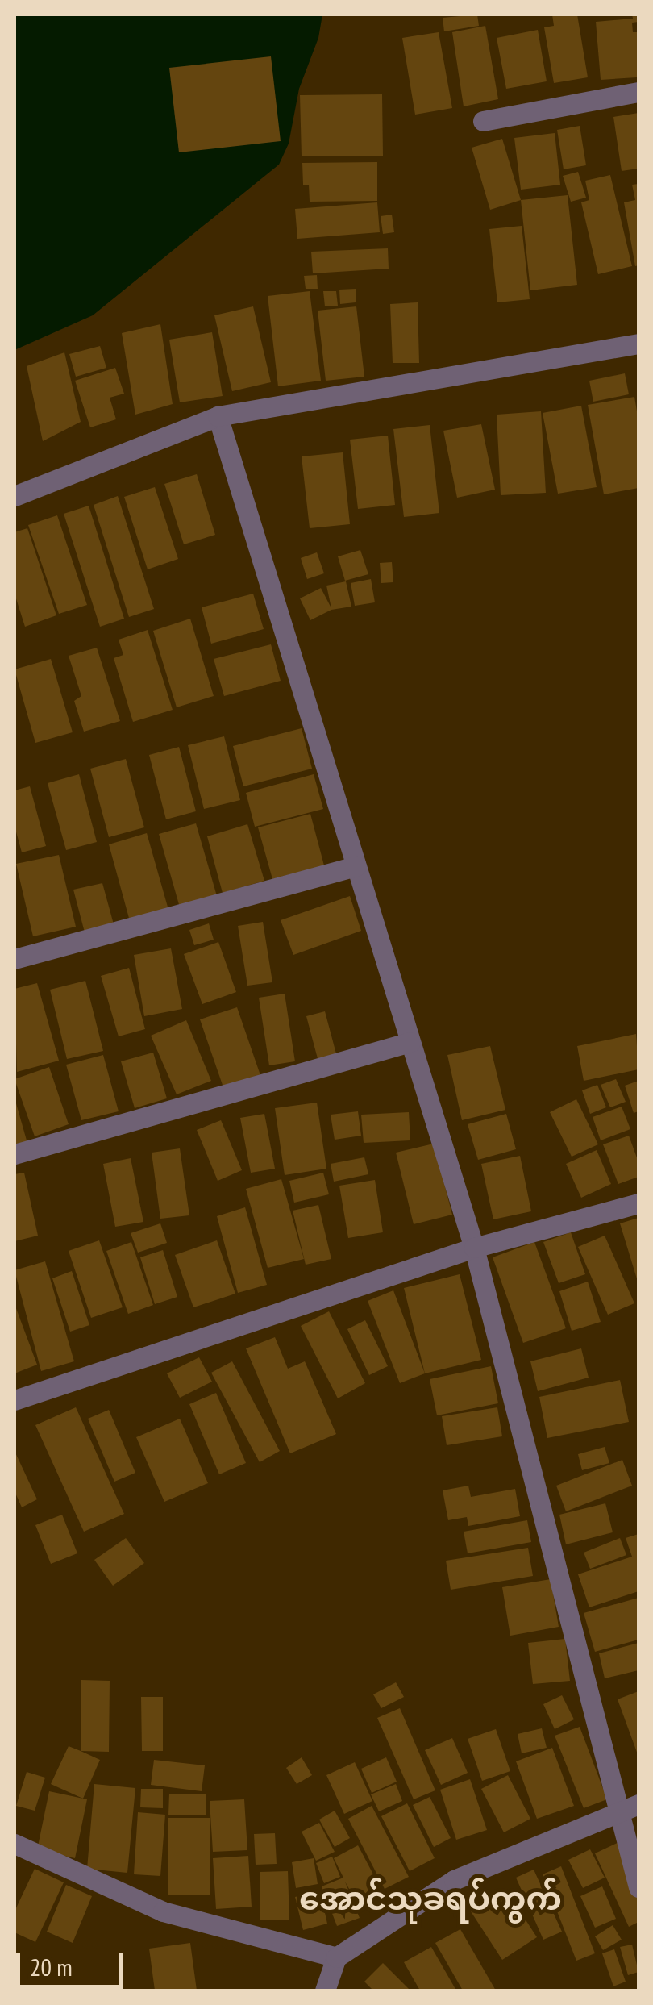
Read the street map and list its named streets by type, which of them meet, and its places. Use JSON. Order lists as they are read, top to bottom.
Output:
{
  "districts": ["အောင်သုခရပ်ကွက်"],
  "scale_bar": "20 m"
}
